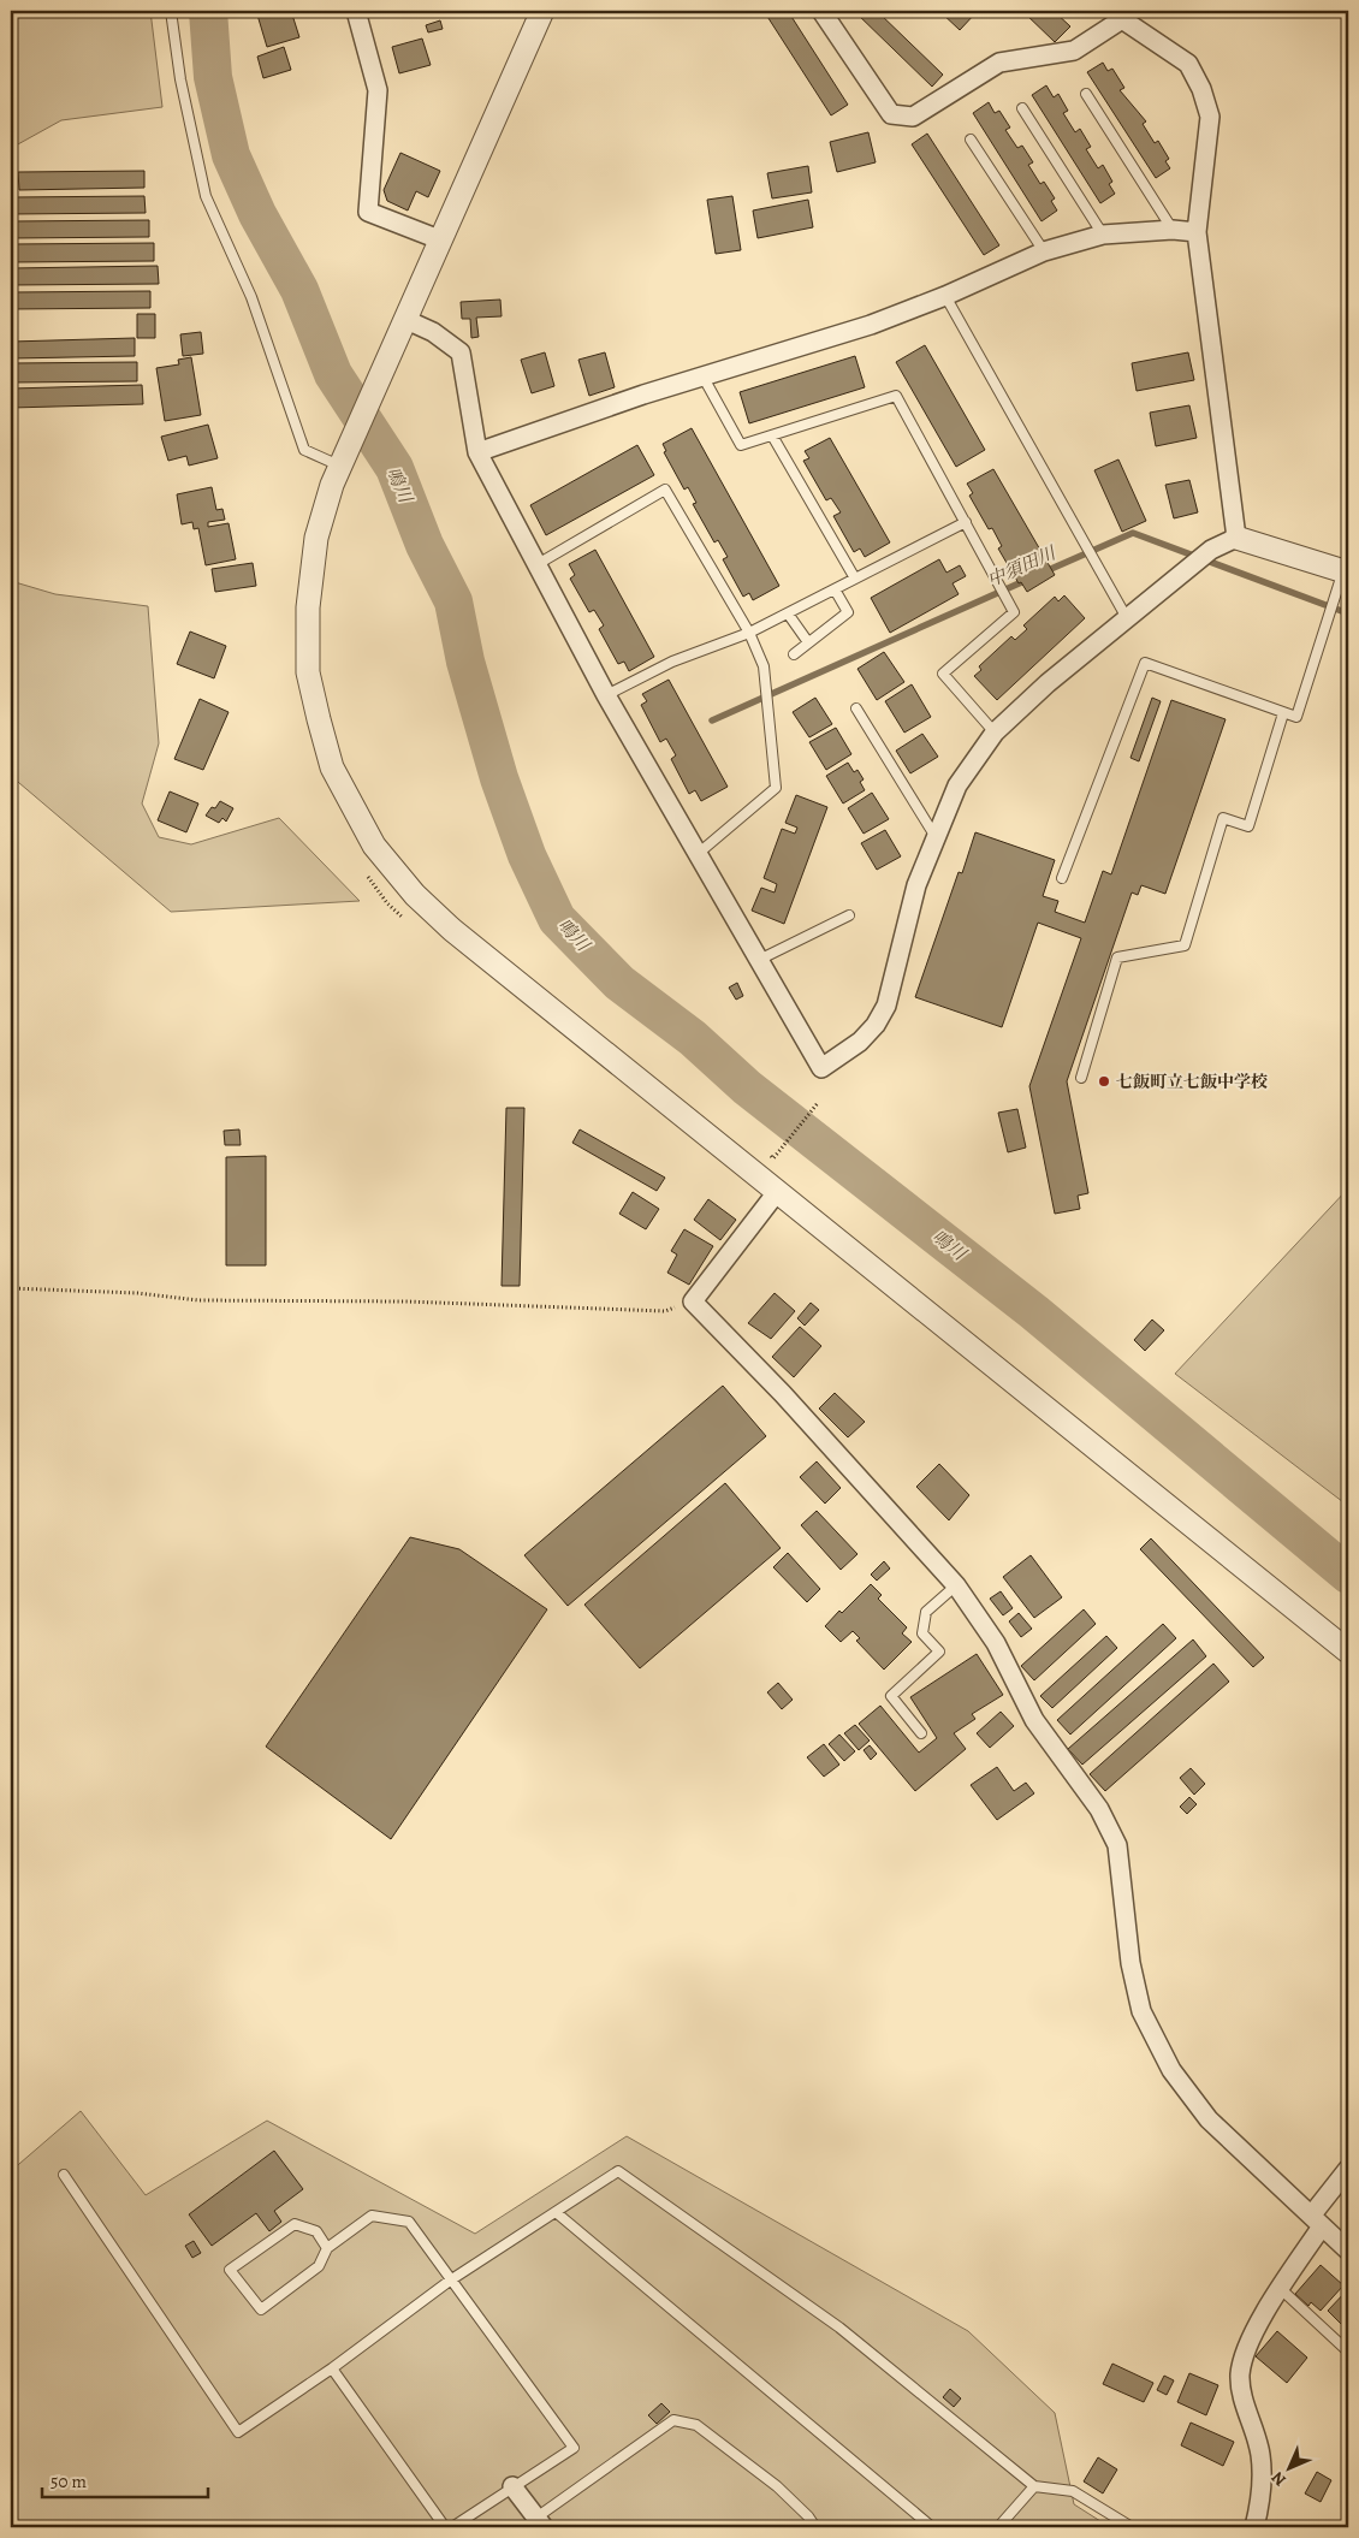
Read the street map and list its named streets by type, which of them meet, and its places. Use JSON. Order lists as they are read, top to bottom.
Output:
{
  "water": ["鳴川", "中須田川"],
  "places": ["七飯町立七飯中学校"],
  "scale_bar": "50 m",
  "north": "bottom left"
}
